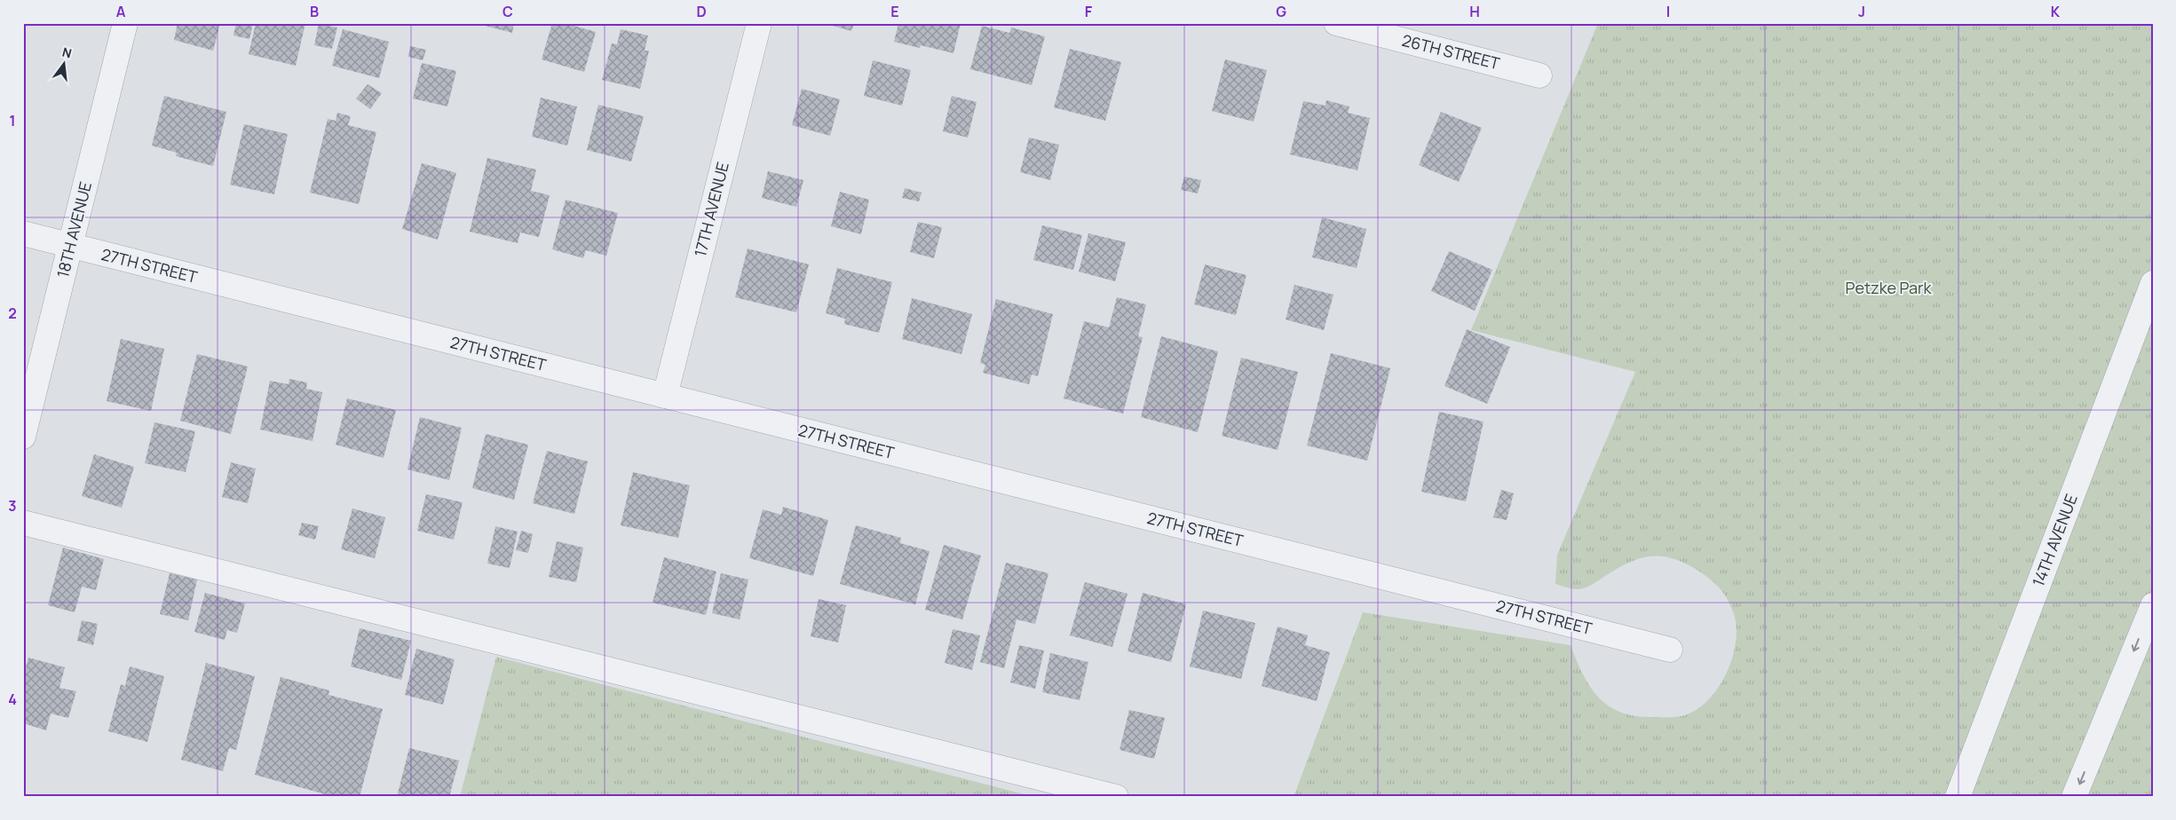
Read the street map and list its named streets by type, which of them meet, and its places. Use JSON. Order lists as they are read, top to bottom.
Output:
{
  "streets": {
    "street": [
      "26TH STREET",
      "17TH AVENUE",
      "18TH AVENUE",
      "27TH STREET",
      "14TH AVENUE"
    ]
  },
  "crossings": [
    ["17TH AVENUE", "27TH STREET"],
    ["18TH AVENUE", "27TH STREET"]
  ],
  "parks": ["Petzke Park"],
  "north": "top",
  "grid": {
    "columns": [
      "A",
      "B",
      "C",
      "D",
      "E",
      "F",
      "G",
      "H",
      "I",
      "J",
      "K"
    ],
    "rows": [
      "1",
      "2",
      "3",
      "4"
    ]
  }
}
